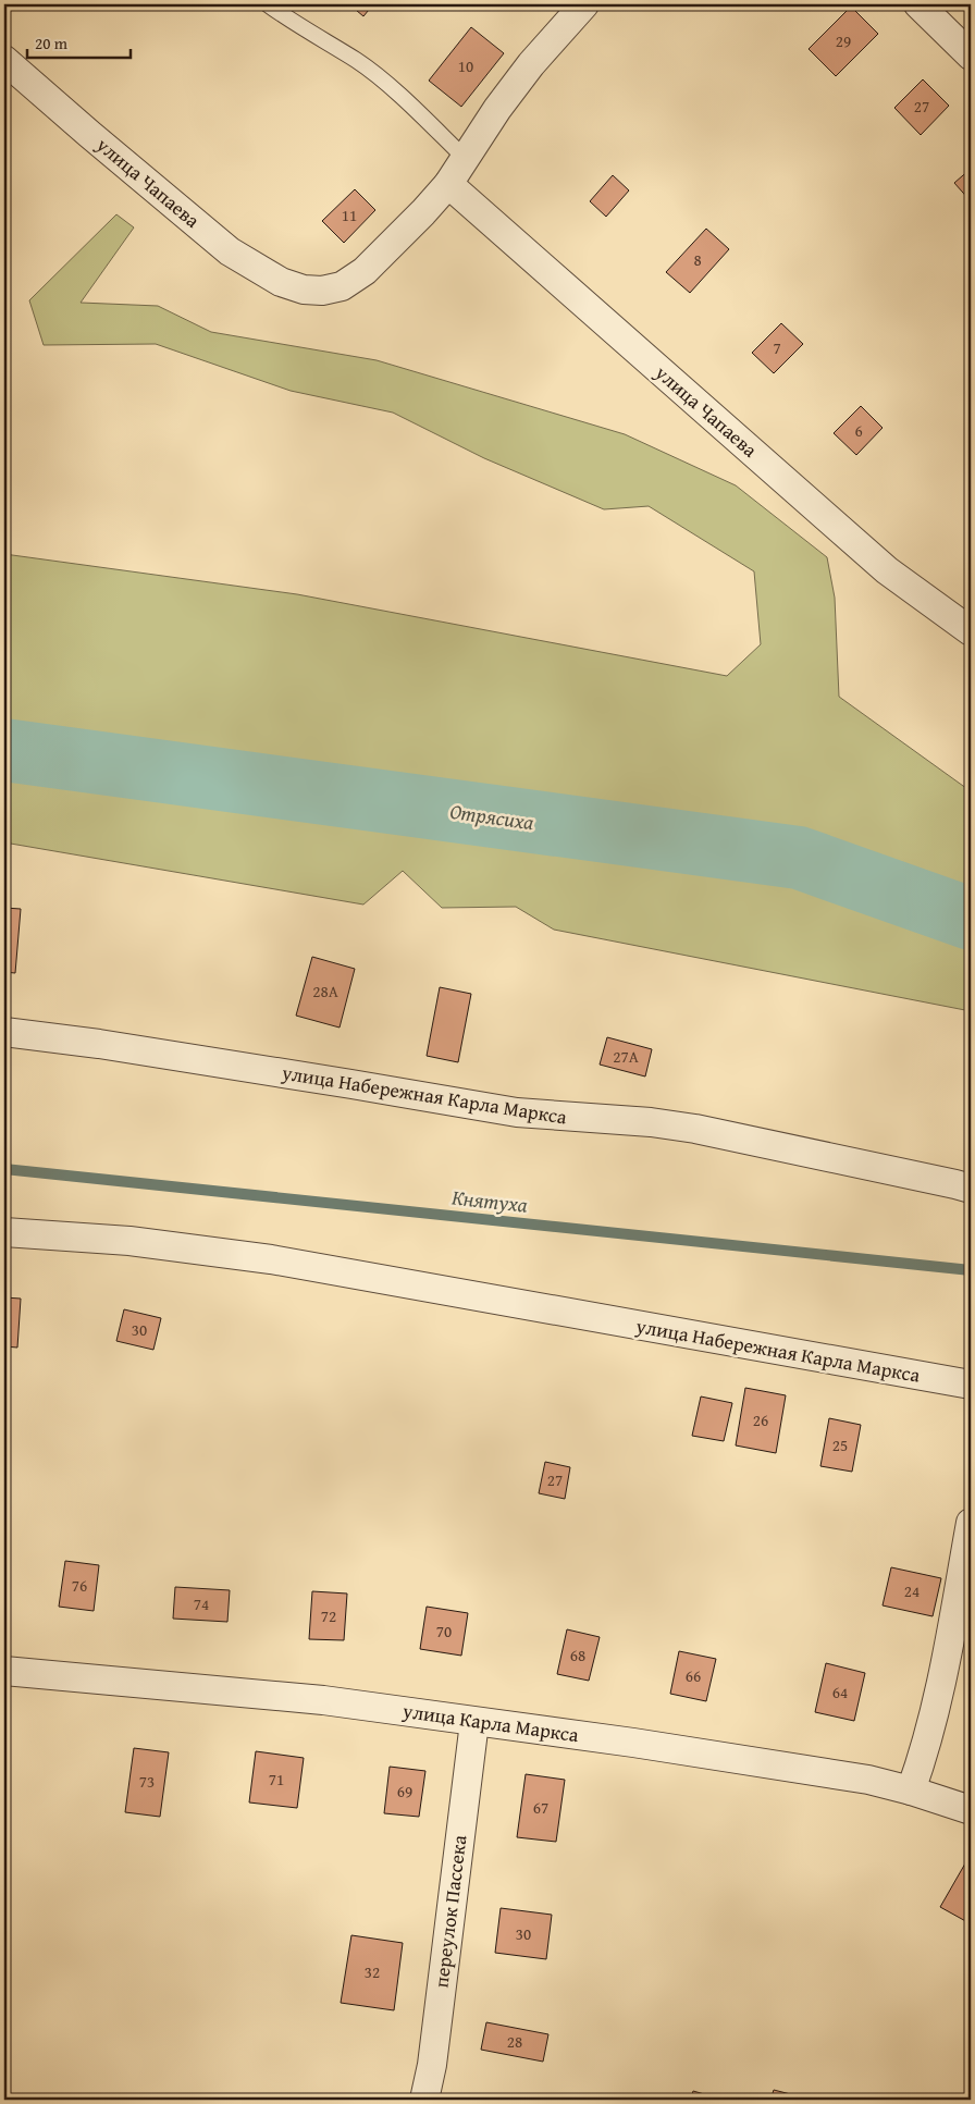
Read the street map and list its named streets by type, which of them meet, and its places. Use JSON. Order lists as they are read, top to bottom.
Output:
{
  "streets": {
    "street": [
      "улица Чапаева",
      "улица Набережная Карла Маркса",
      "улица Карла Маркса",
      "переулок Пассека"
    ]
  },
  "crossings": [
    ["улица Карла Маркса", "переулок Пассека"]
  ],
  "water": ["Отрясиха", "Княтуха"],
  "house_numbers": [
    "29",
    "10",
    "27",
    "11",
    "8",
    "7",
    "6",
    "28А",
    "27А",
    "30",
    "26",
    "25",
    "27",
    "76",
    "24",
    "74",
    "72",
    "70",
    "68",
    "66",
    "64",
    "71",
    "73",
    "69",
    "67",
    "30",
    "32",
    "28"
  ],
  "scale_bar": "20 m"
}
